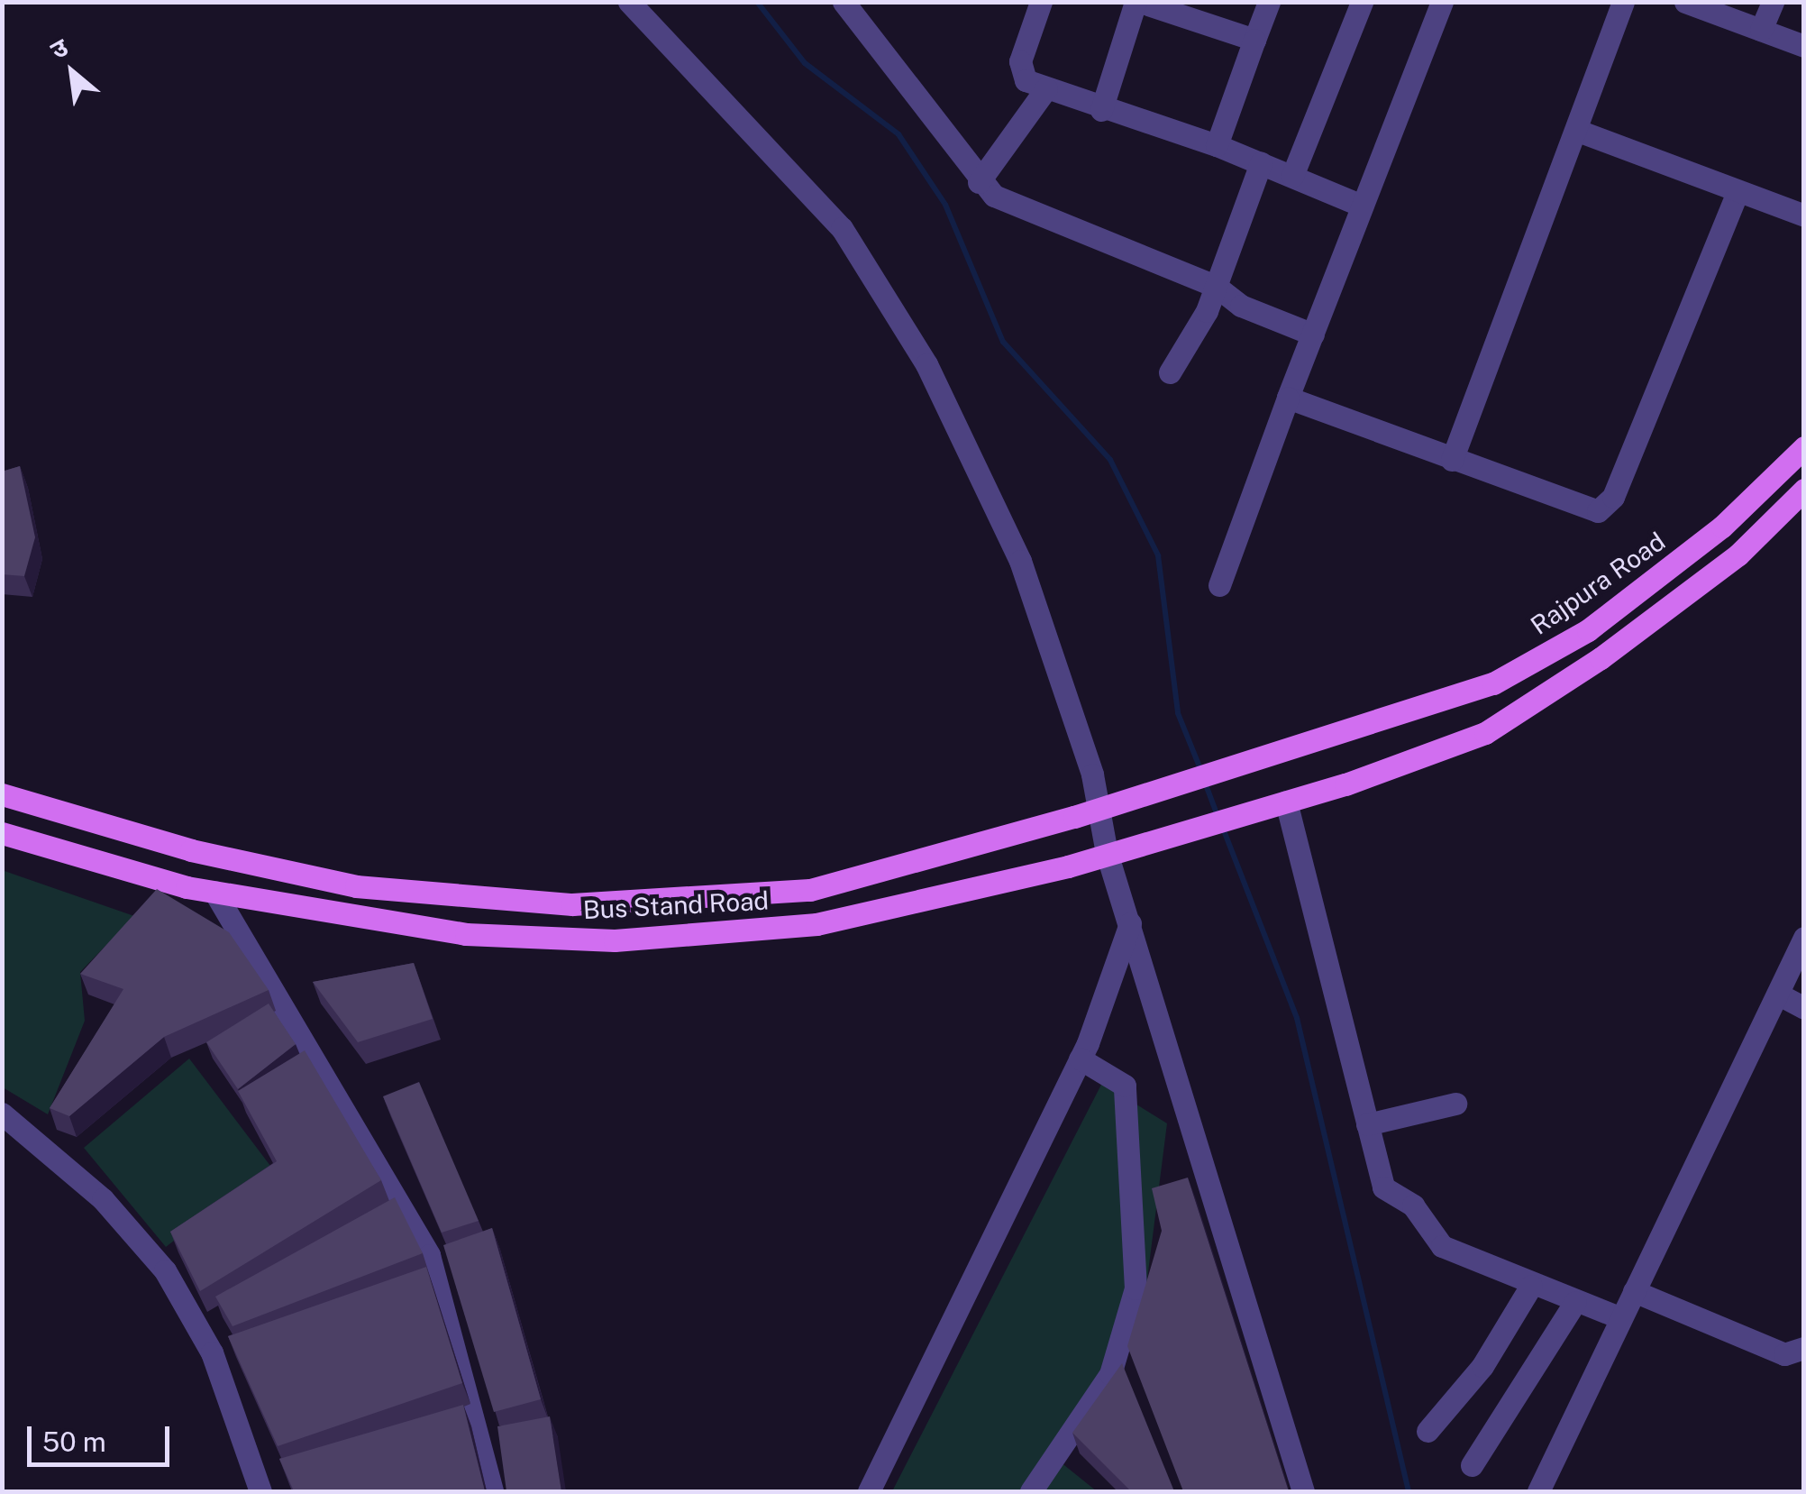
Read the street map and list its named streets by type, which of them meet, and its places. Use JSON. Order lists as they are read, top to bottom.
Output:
{
  "streets": {
    "main road": ["Rajpura Road", "Bus Stand Road"]
  },
  "crossings": [
    ["Rajpura Road", "Bus Stand Road"]
  ],
  "scale_bar": "50 m",
  "north": "top left"
}
